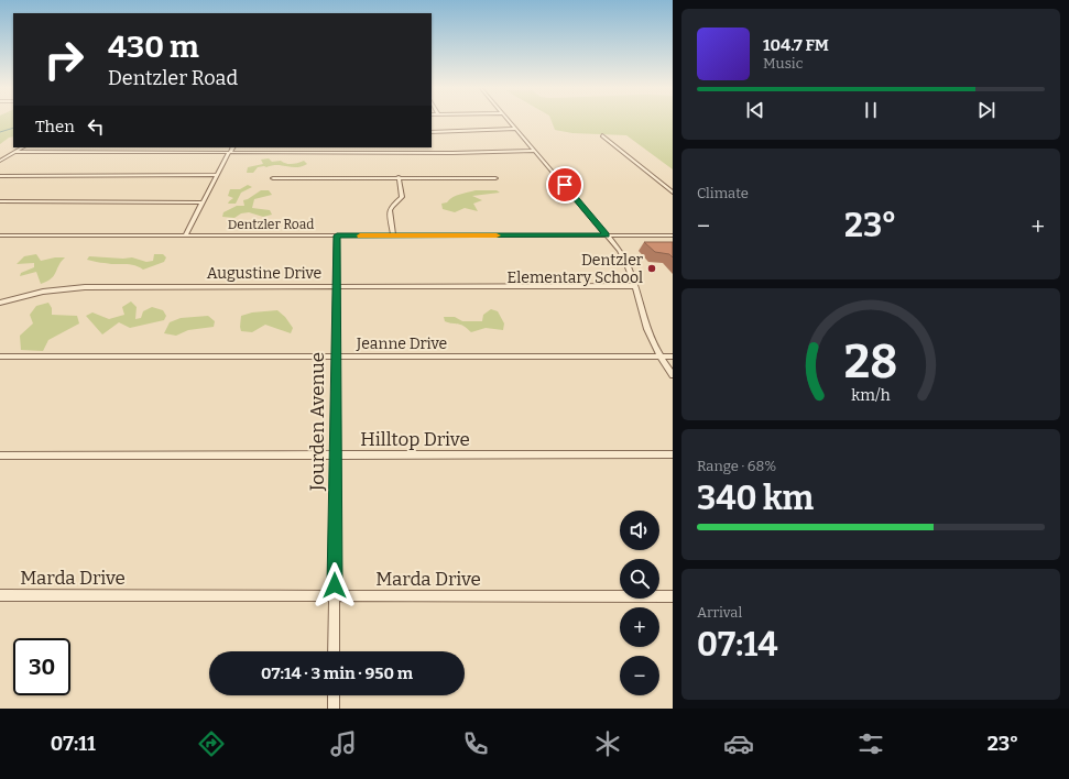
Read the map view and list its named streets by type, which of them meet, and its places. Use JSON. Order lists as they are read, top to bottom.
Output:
{
  "streets": {
    "street": [
      "Dentzler Road",
      "Augustine Drive",
      "Jeanne Drive",
      "Jourden Avenue",
      "Hilltop Drive",
      "Marda Drive"
    ]
  },
  "crossings": [
    ["Dentzler Road", "Jourden Avenue"],
    ["Augustine Drive", "Jourden Avenue"],
    ["Jeanne Drive", "Jourden Avenue"],
    ["Jourden Avenue", "Hilltop Drive"],
    ["Jourden Avenue", "Marda Drive"]
  ],
  "places": ["Dentzler Elementary School"],
  "page": {
    "turn": ["430 m", "Dentzler Road"],
    "song": ["104.7 FM", "Music"],
    "then": "Then",
    "tile": [
      "Climate",
      ["Range · 68%", "340 km"],
      ["Arrival", "07:14"]
    ],
    "heat": ["−", "23°", "+"],
    "map_buttons": ["+", "−"],
    "limit": "30",
    "trip": "07:14 · 3 min · 950 m",
    "tabs": ["07:11", "23°"],
    "gauge": ["28", "km/h"]
  }
}
